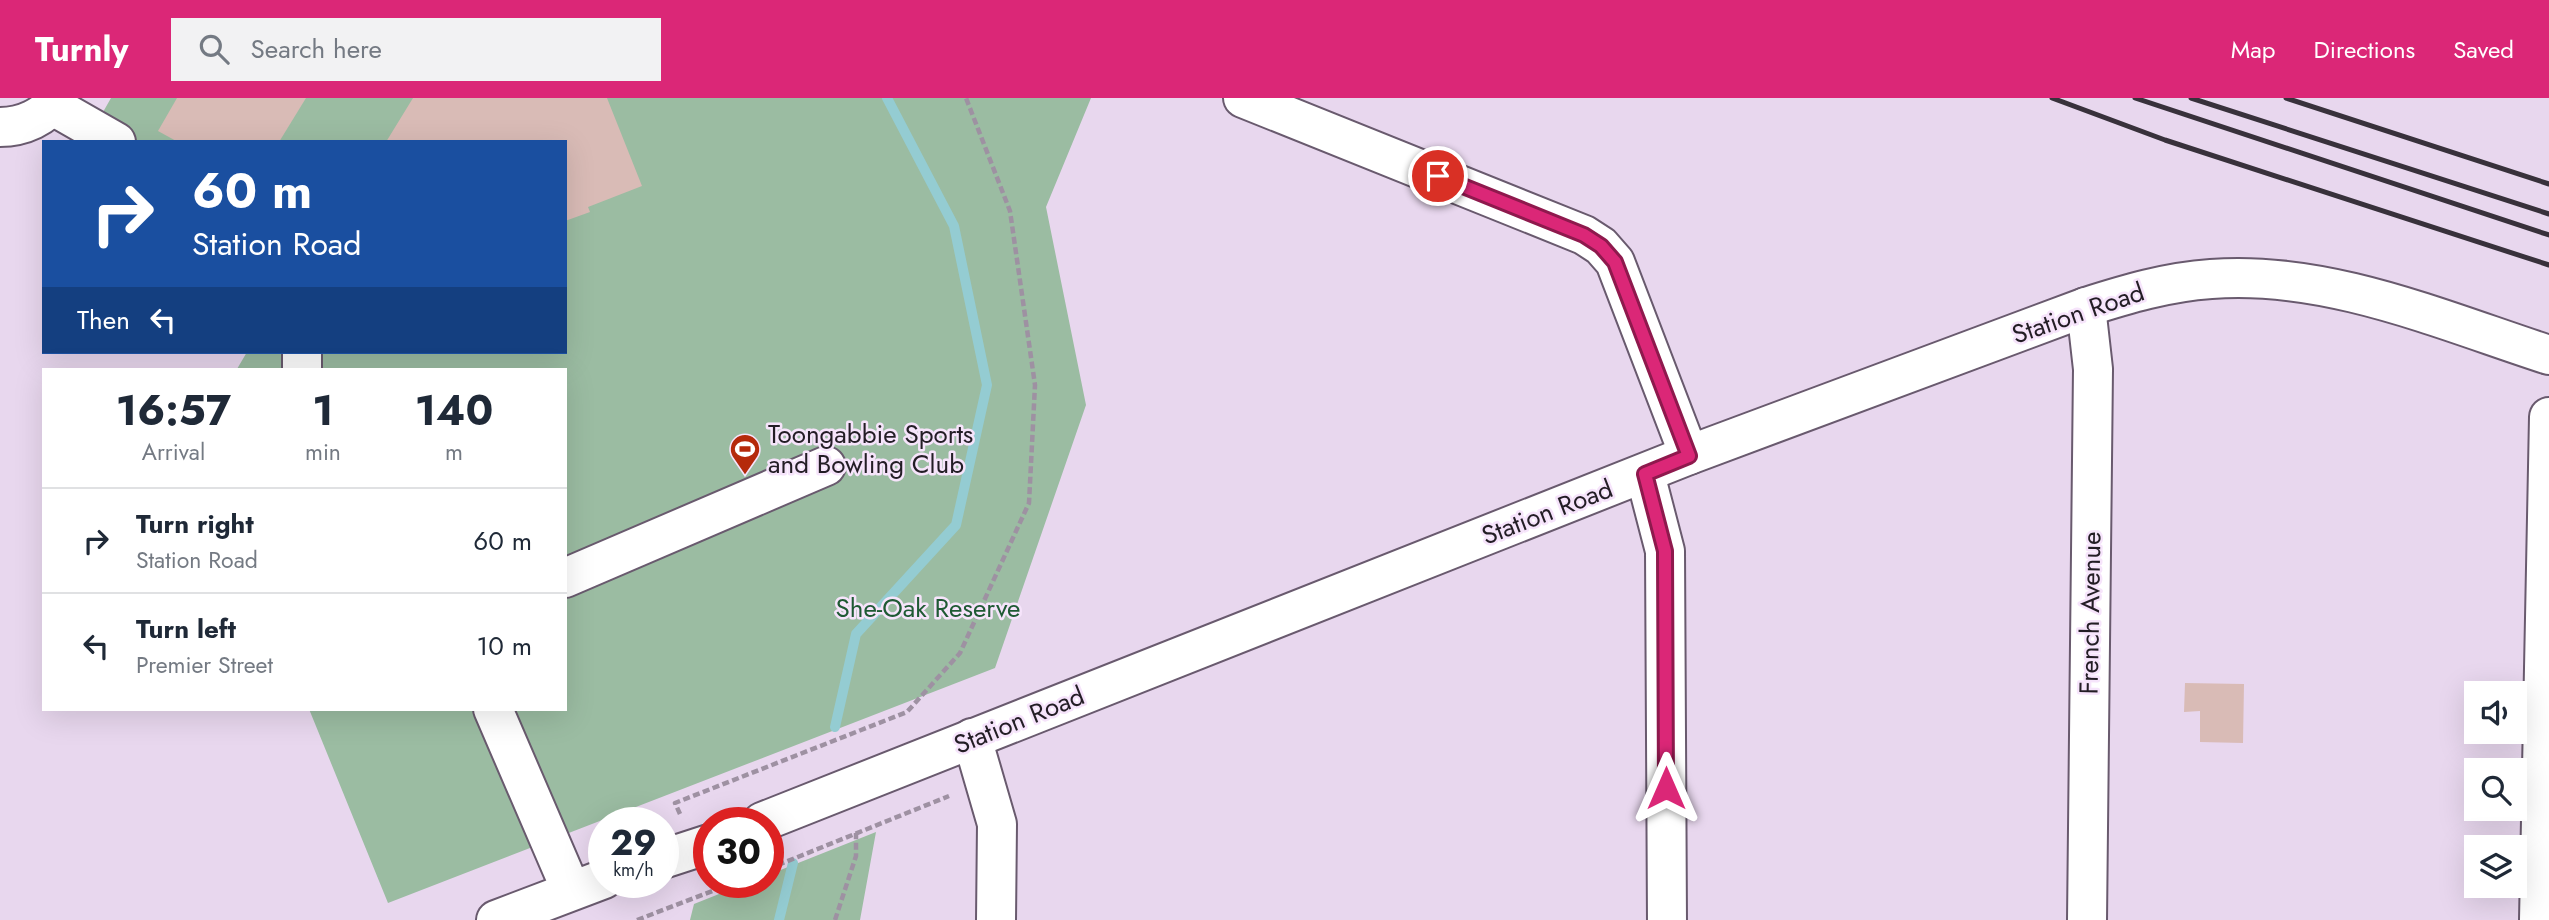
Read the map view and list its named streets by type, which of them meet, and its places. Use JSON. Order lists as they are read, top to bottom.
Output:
{
  "streets": {
    "street": ["Station Road", "French Avenue"]
  },
  "crossings": [
    ["Station Road", "French Avenue"]
  ],
  "parks": ["She-Oak Reserve"],
  "places": {
    "sports": ["Toongabbie Sports and Bowling Club"]
  },
  "page": {
    "header": "Turnly",
    "search": "Search here",
    "nav": ["Map", "Directions", "Saved"],
    "turn": ["60 m", "Station Road"],
    "then": "Then",
    "eta": [
      "16:57",
      "Arrival",
      "1",
      "min",
      "140",
      "m"
    ],
    "list": [
      {
        "name": "Turn right",
        "note": "Station Road",
        "value": "60 m"
      },
      {
        "name": "Turn left",
        "note": "Premier Street",
        "value": "10 m"
      }
    ],
    "speed": "29 km/h",
    "limit": "30"
  }
}
